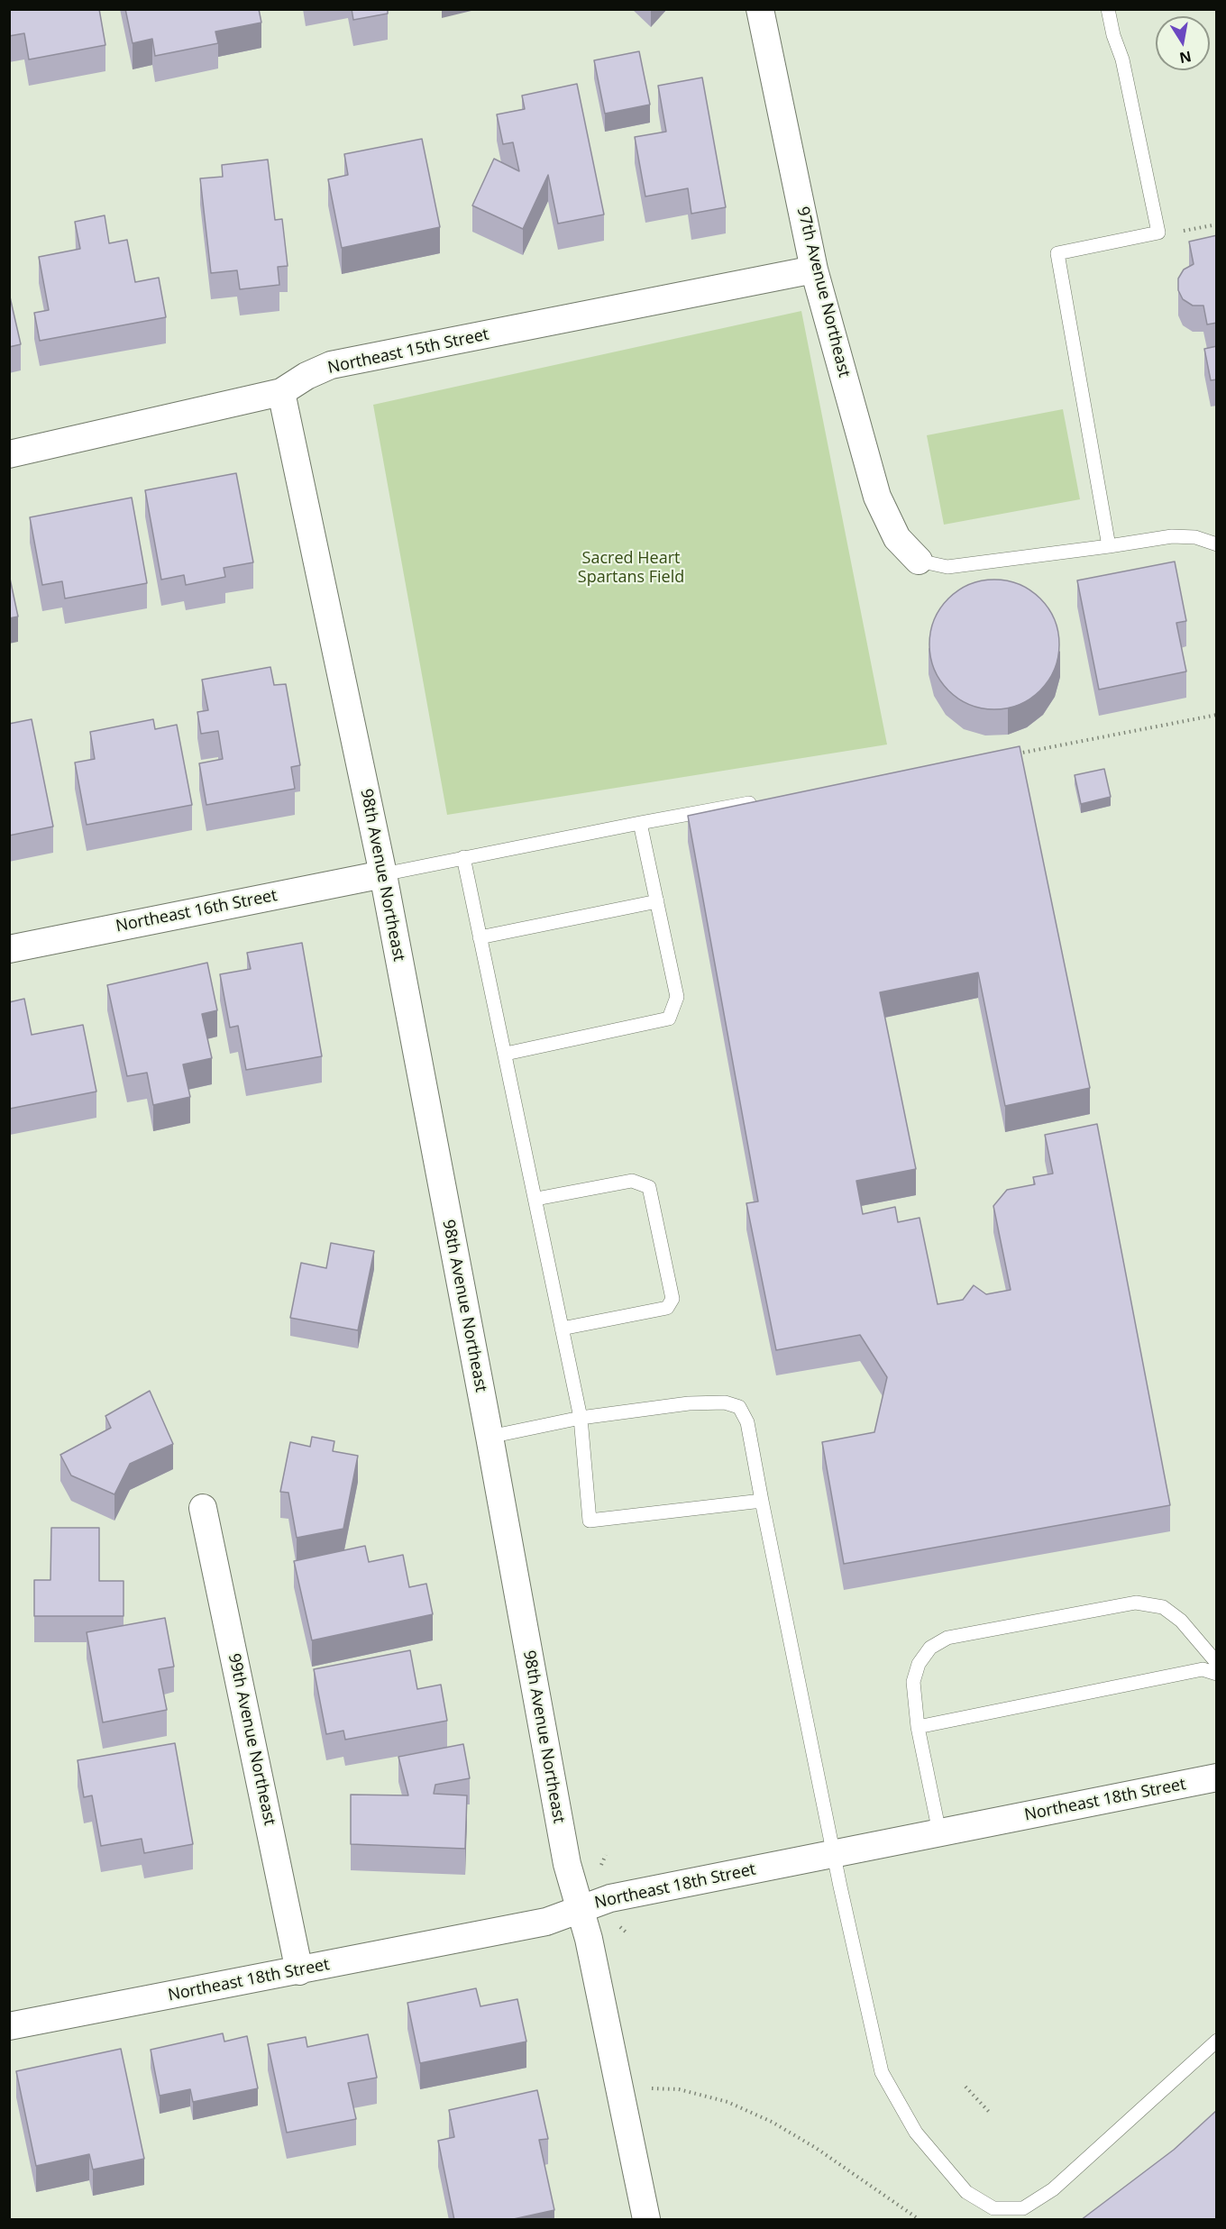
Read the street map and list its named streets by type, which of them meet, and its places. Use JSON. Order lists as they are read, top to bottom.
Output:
{
  "streets": {
    "street": [
      "97th Avenue Northeast",
      "Northeast 15th Street",
      "98th Avenue Northeast",
      "Northeast 16th Street",
      "99th Avenue Northeast",
      "Northeast 18th Street"
    ]
  },
  "crossings": [
    ["97th Avenue Northeast", "Northeast 15th Street"],
    ["Northeast 15th Street", "98th Avenue Northeast"],
    ["98th Avenue Northeast", "Northeast 16th Street"],
    ["98th Avenue Northeast", "Northeast 18th Street"],
    ["99th Avenue Northeast", "Northeast 18th Street"]
  ],
  "parks": ["Sacred Heart Spartans Field"],
  "north": "bottom"
}
